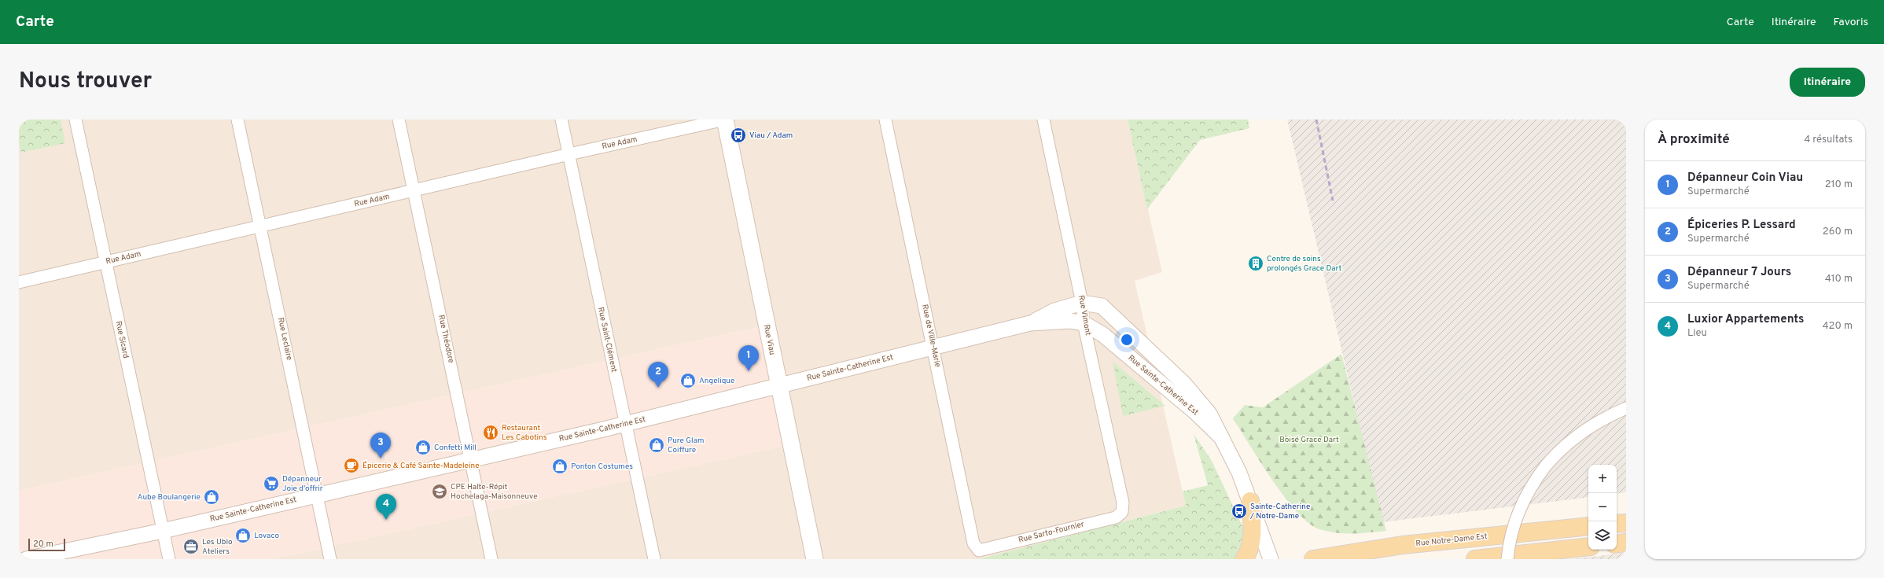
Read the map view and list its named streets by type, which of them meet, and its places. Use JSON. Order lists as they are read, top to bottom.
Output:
{
  "streets": {
    "main road": ["Rue Viau", "Rue Notre-Dame Est"],
    "street": [
      "Rue Adam",
      "Rue Vimont",
      "Rue de Ville-Marie",
      "Rue Leclaire",
      "Rue Théodore",
      "Rue Sicard",
      "Rue Saint-Clément",
      "Rue Sainte-Catherine Est",
      "Rue Sarto-Fournier"
    ]
  },
  "crossings": [
    ["Rue Adam", "Rue Leclaire"],
    ["Rue Adam", "Rue Théodore"],
    ["Rue Adam", "Rue Sicard"],
    ["Rue Adam", "Rue Saint-Clément"],
    ["Rue Adam", "Rue Viau"],
    ["Rue Vimont", "Rue Sainte-Catherine Est"],
    ["Rue Vimont", "Rue Sarto-Fournier"],
    ["Rue de Ville-Marie", "Rue Sainte-Catherine Est"],
    ["Rue de Ville-Marie", "Rue Sarto-Fournier"],
    ["Rue Leclaire", "Rue Sainte-Catherine Est"],
    ["Rue Théodore", "Rue Sainte-Catherine Est"],
    ["Rue Sicard", "Rue Sainte-Catherine Est"],
    ["Rue Saint-Clément", "Rue Sainte-Catherine Est"],
    ["Rue Viau", "Rue Sainte-Catherine Est"]
  ],
  "parks": ["Boisé Grace Dart"],
  "places": {
    "bus stop": ["Viau / Adam", "Sainte-Catherine / Notre-Dame"],
    "building": ["Centre de soins prolongés Grace Dart"],
    "shop": [
      "Angelique",
      "Pure Glam Coiffure",
      "Confetti Mill",
      "Ponton Costumes",
      "Aube Boulangerie",
      "Lovaco"
    ],
    "restaurant": ["Restaurant Les Cabotins"],
    "cafe": ["Épicerie & Café Sainte-Madeleine"],
    "supermarket": ["Dépanneur Joie d'offrir"],
    "school or university": ["CPE Halte-Répit Hochelaga-Maisonneuve"],
    "office": ["Les Ublo Ateliers"]
  },
  "scale_bar": "20 m",
  "page": {
    "header": "Carte",
    "nav": ["Carte", "Itinéraire", "Favoris"],
    "title": "Nous trouver",
    "buttons": "Itinéraire",
    "heading": ["À proximité", "4 résultats"],
    "list": [
      {
        "mark": "1",
        "name": "Dépanneur Coin Viau",
        "note": "Supermarché",
        "value": "210 m"
      },
      {
        "mark": "2",
        "name": "Épiceries P. Lessard",
        "note": "Supermarché",
        "value": "260 m"
      },
      {
        "mark": "3",
        "name": "Dépanneur 7 Jours",
        "note": "Supermarché",
        "value": "410 m"
      },
      {
        "mark": "4",
        "name": "Luxior Appartements",
        "note": "Lieu",
        "value": "420 m"
      }
    ],
    "pins": [
      "1",
      "2",
      "3",
      "4"
    ],
    "map_buttons": ["+", "−"],
    "scale": "20 m"
  }
}
